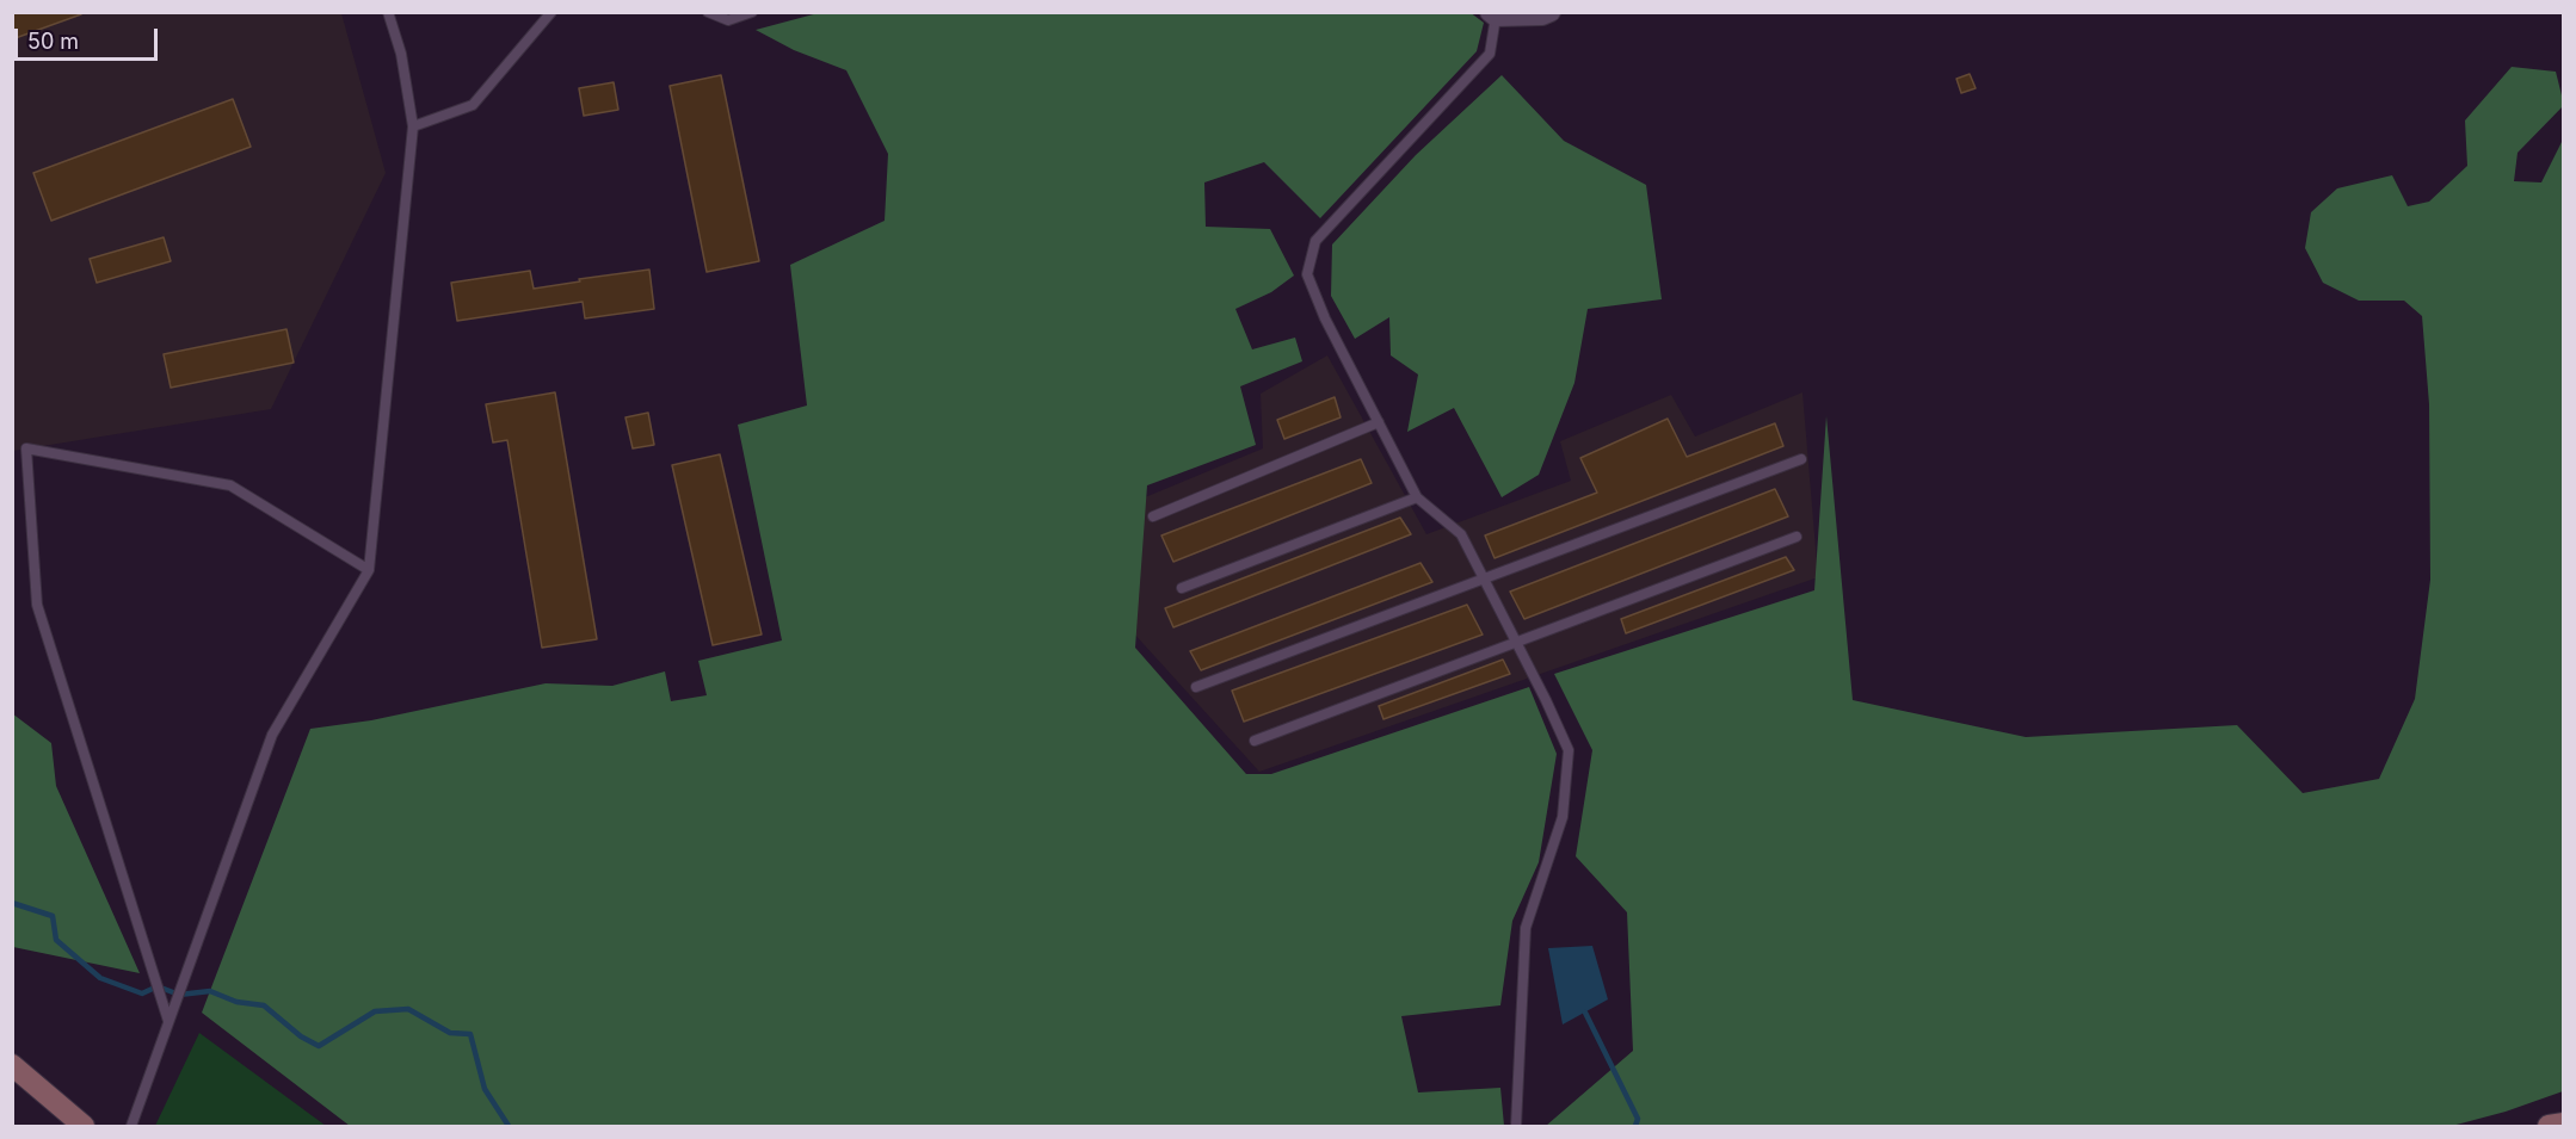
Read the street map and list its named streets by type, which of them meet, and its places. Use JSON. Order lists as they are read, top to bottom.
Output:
{
  "scale_bar": "50 m"
}
